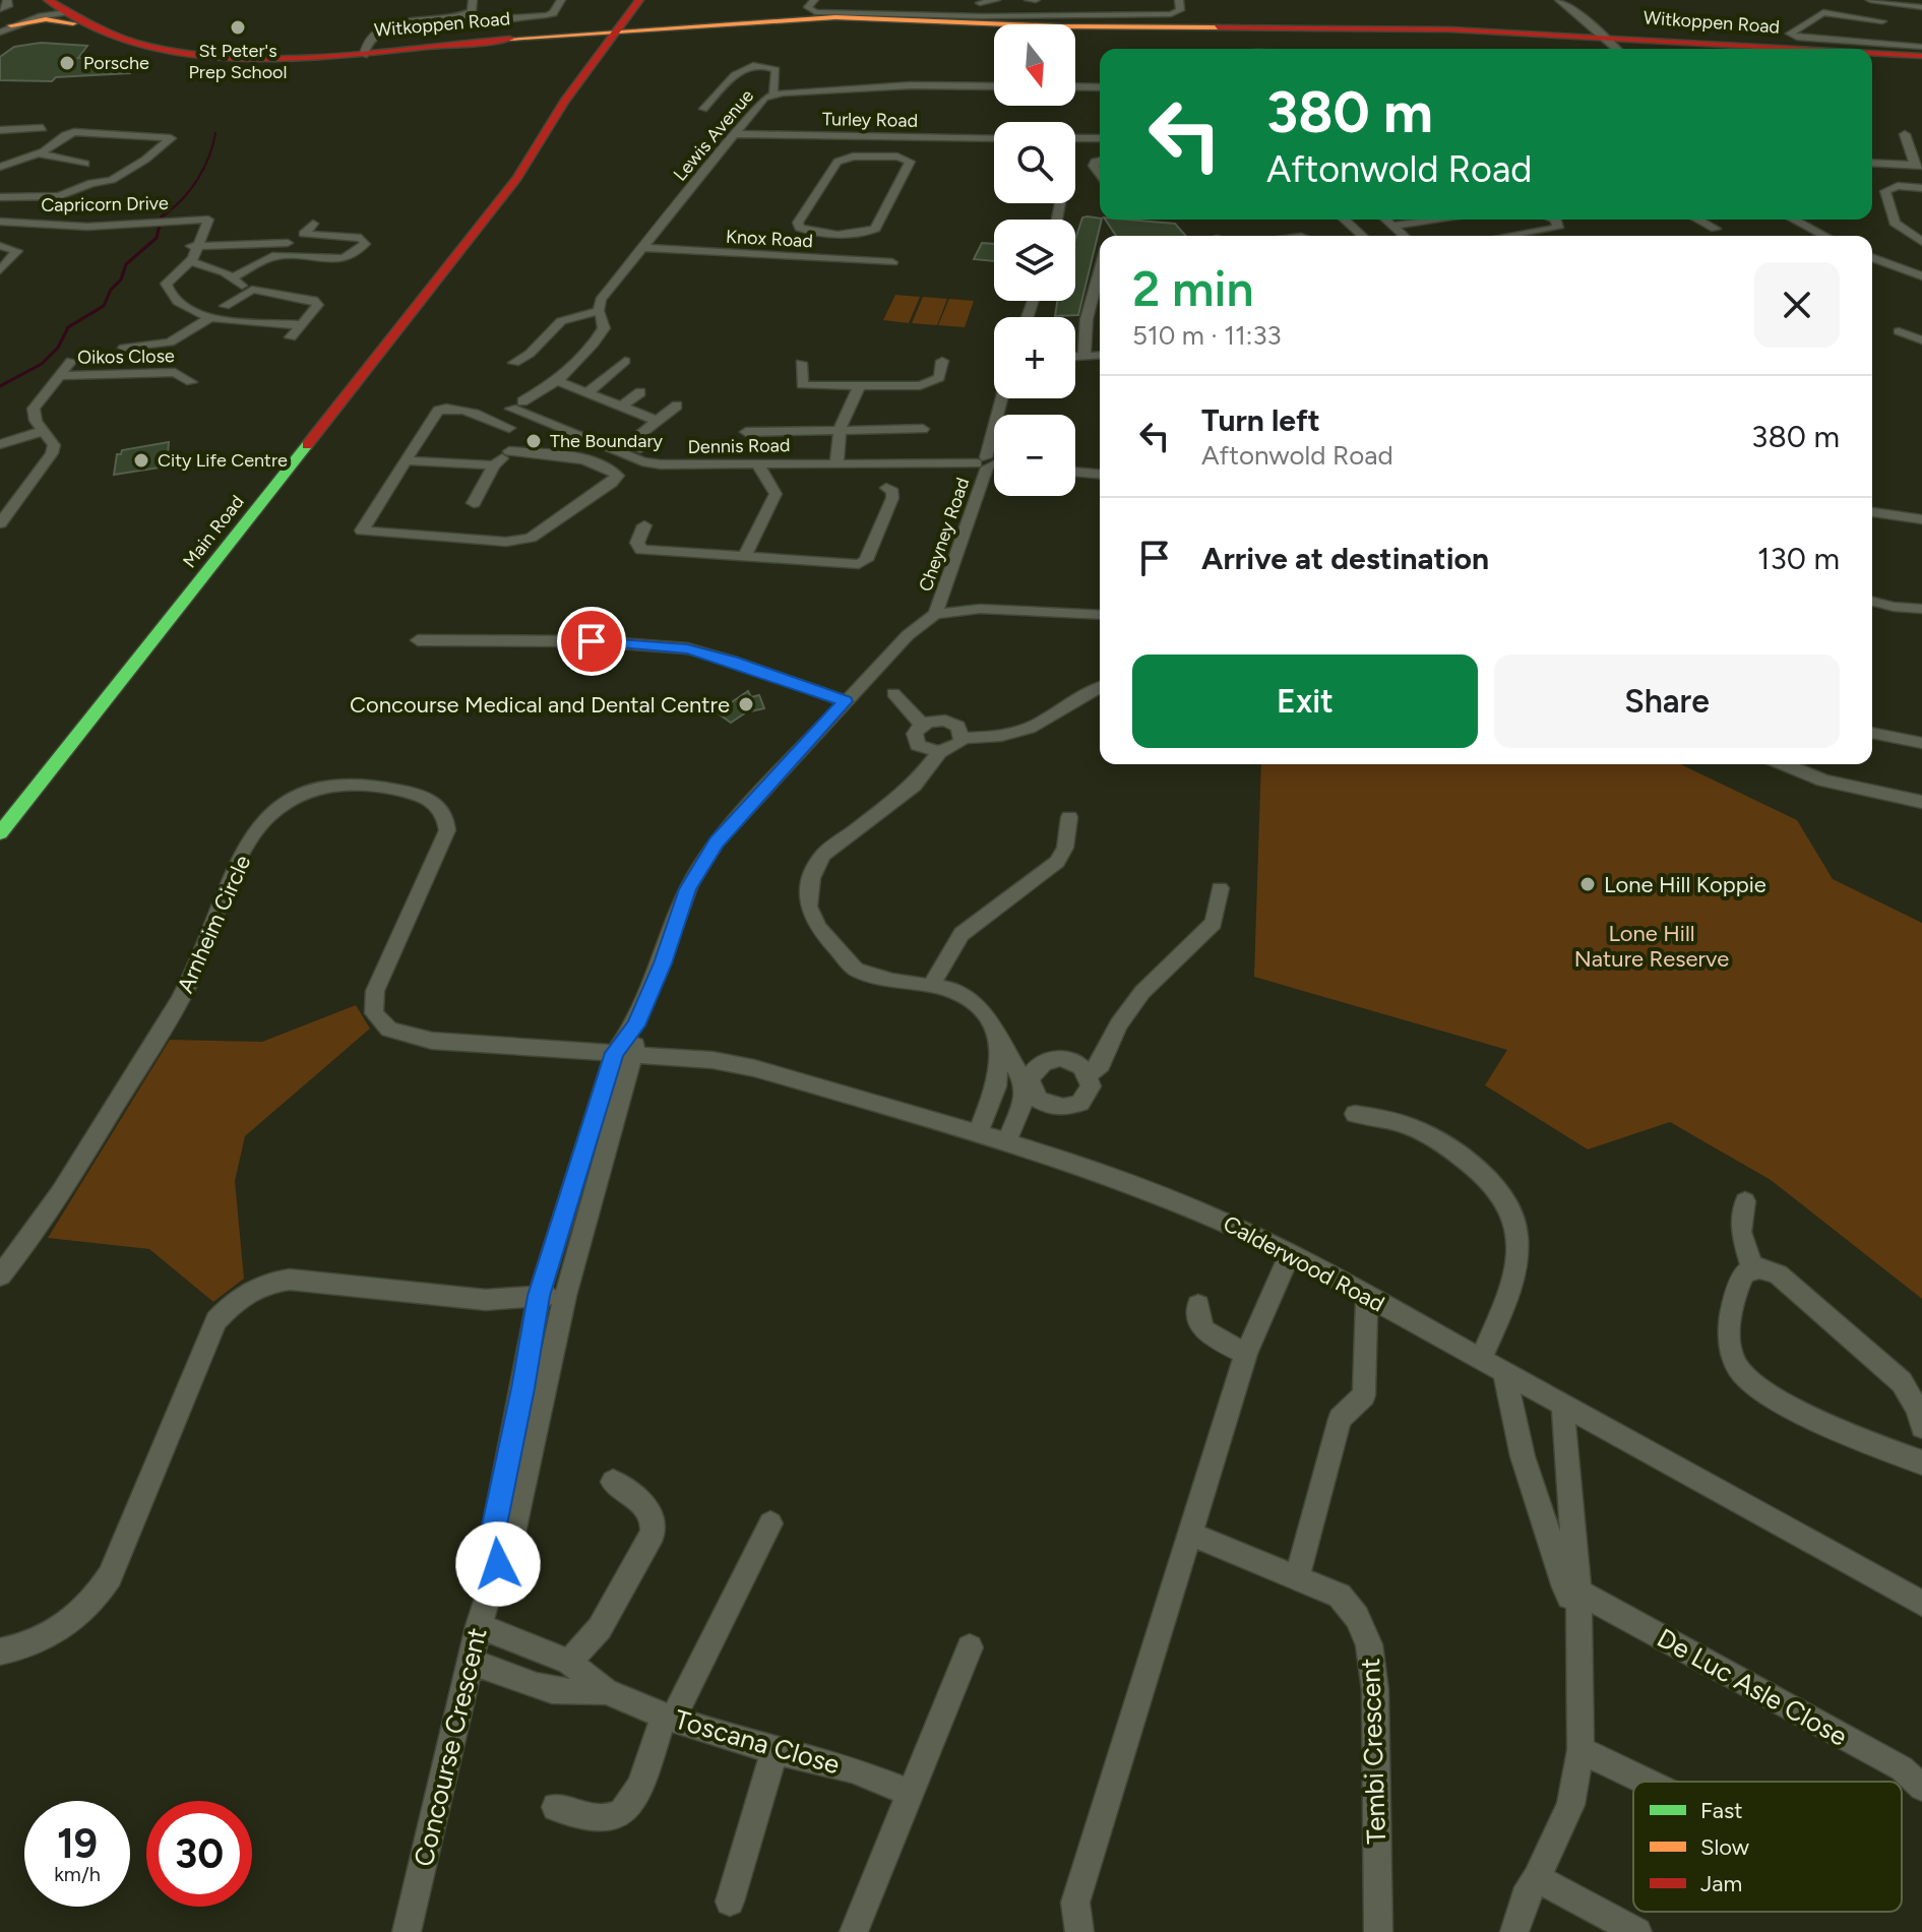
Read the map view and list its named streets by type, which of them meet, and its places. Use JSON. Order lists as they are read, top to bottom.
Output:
{
  "streets": {
    "main road": ["Witkoppen Road", "Main Road"],
    "street": [
      "Turley Road",
      "Lewis Avenue",
      "Capricorn Drive",
      "Knox Road",
      "Oikos Close",
      "Dennis Road",
      "Cheyney Road",
      "Arnheim Circle",
      "Calderwood Road",
      "De Luc Asle Close",
      "Toscana Close",
      "Concourse Crescent",
      "Tembi Crescent"
    ]
  },
  "crossings": [
    ["Witkoppen Road", "Main Road"],
    ["Turley Road", "Lewis Avenue"],
    ["Lewis Avenue", "Knox Road"],
    ["Lewis Avenue", "Dennis Road"],
    ["Dennis Road", "Cheyney Road"],
    ["Cheyney Road", "Concourse Crescent"],
    ["Arnheim Circle", "Calderwood Road"],
    ["Arnheim Circle", "Concourse Crescent"],
    ["Calderwood Road", "Concourse Crescent"],
    ["Toscana Close", "Concourse Crescent"]
  ],
  "parks": ["Lone Hill Nature Reserve"],
  "places": [
    "St Peter's Prep School",
    "Porsche",
    "The Boundary",
    "City Life Centre",
    "Concourse Medical and Dental Centre",
    "Lone Hill Koppie"
  ],
  "legend": ["Fast", "Slow", "Jam"],
  "north": "bottom",
  "page": {
    "map_buttons": ["+", "−"],
    "turn": ["380 m", "Aftonwold Road"],
    "heading": ["2 min", "510 m · 11:33"],
    "list": [
      {
        "name": "Turn left",
        "note": "Aftonwold Road",
        "value": "380 m"
      },
      {
        "name": "Arrive at destination",
        "value": "130 m"
      }
    ],
    "buttons": ["Exit", "Share"],
    "speed": "19 km/h",
    "limit": "30"
  }
}
